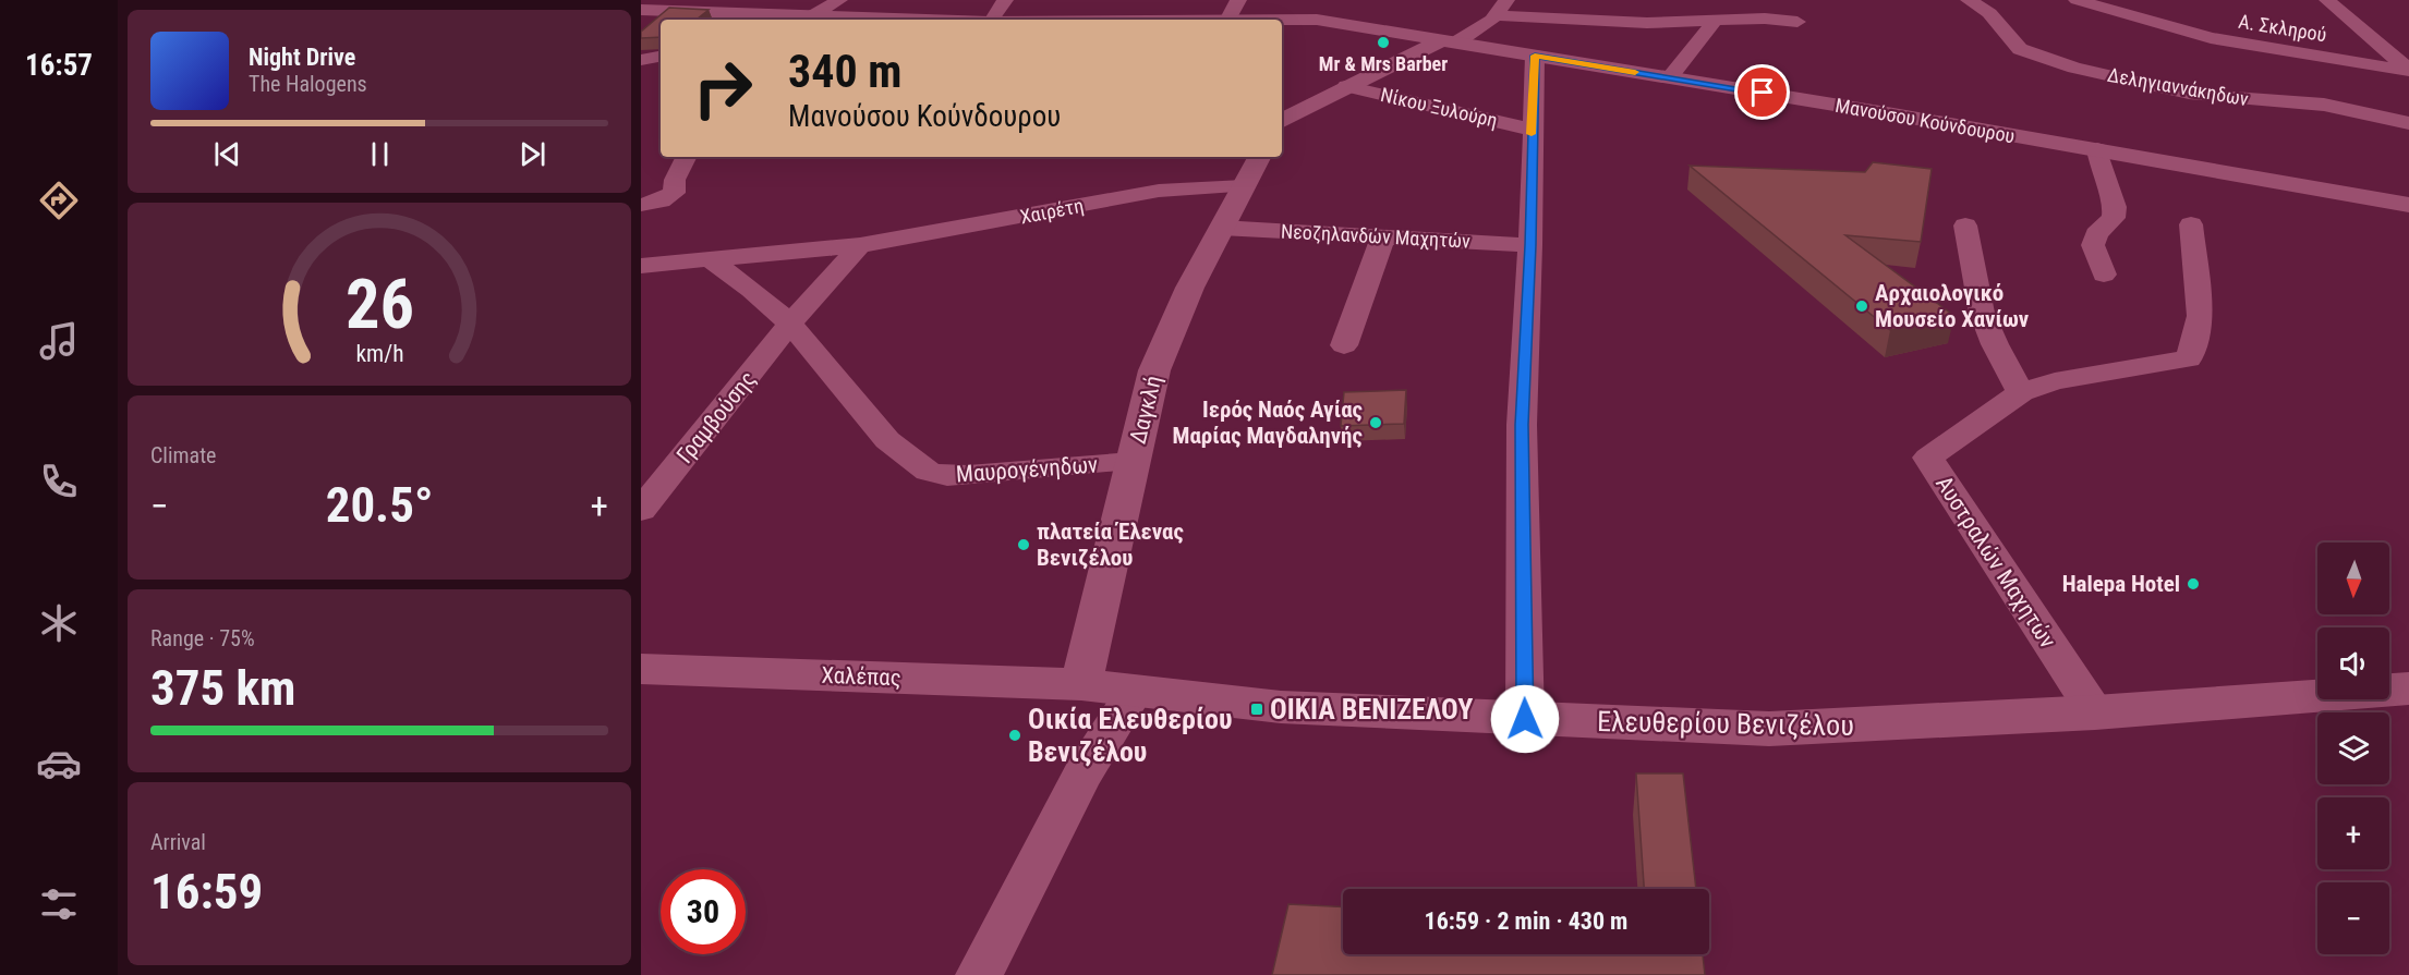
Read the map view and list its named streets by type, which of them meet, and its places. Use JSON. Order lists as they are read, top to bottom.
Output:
{
  "streets": {
    "main road": [
      "Μανούσου Κούνδουρου",
      "Δαγκλή",
      "Χαλέπας",
      "Ελευθερίου Βενιζέλου"
    ],
    "street": [
      "Α. Σκληρού",
      "Δεληγιαννάκηδων",
      "Νίκου Ξυλούρη",
      "Χαιρέτη",
      "Νεοζηλανδών Μαχητών",
      "Γραμβούσης",
      "Μαυρογένηδων",
      "Αυστραλών Μαχητών"
    ]
  },
  "crossings": [
    ["Χαιρέτη", "Δαγκλή"],
    ["Χαιρέτη", "Γραμβούσης"],
    ["Χαιρέτη", "Μαυρογένηδων"],
    ["Νεοζηλανδών Μαχητών", "Δαγκλή"],
    ["Δαγκλή", "Μαυρογένηδων"],
    ["Δαγκλή", "Χαλέπας"],
    ["Δαγκλή", "Ελευθερίου Βενιζέλου"],
    ["Γραμβούσης", "Μαυρογένηδων"],
    ["Αυστραλών Μαχητών", "Ελευθερίου Βενιζέλου"],
    ["Χαλέπας", "Ελευθερίου Βενιζέλου"]
  ],
  "places": {
    "other": [
      "Mr & Mrs Barber",
      "Αρχαιολογικό Μουσείο Χανίων",
      "Ιερός Ναός Αγίας Μαρίας Μαγδαληνής",
      "πλατεία Έλενας Βενιζέλου",
      "Halepa Hotel",
      "Οικία Ελευθερίου Βενιζέλου"
    ],
    "transit": ["ΟΙΚΙΑ ΒΕΝΙΖΕΛΟΥ"]
  },
  "north": "bottom",
  "page": {
    "tabs": "16:57",
    "turn": ["340 m", "Μανούσου Κούνδουρου"],
    "song": ["Night Drive", "The Halogens"],
    "tile": [
      "Climate",
      ["Range · 75%", "375 km"],
      ["Arrival", "16:59"]
    ],
    "heat": ["−", "20.5°", "+"],
    "map_buttons": ["+", "−"],
    "limit": "30",
    "trip": "16:59 · 2 min · 430 m",
    "gauge": ["26", "km/h"]
  }
}
